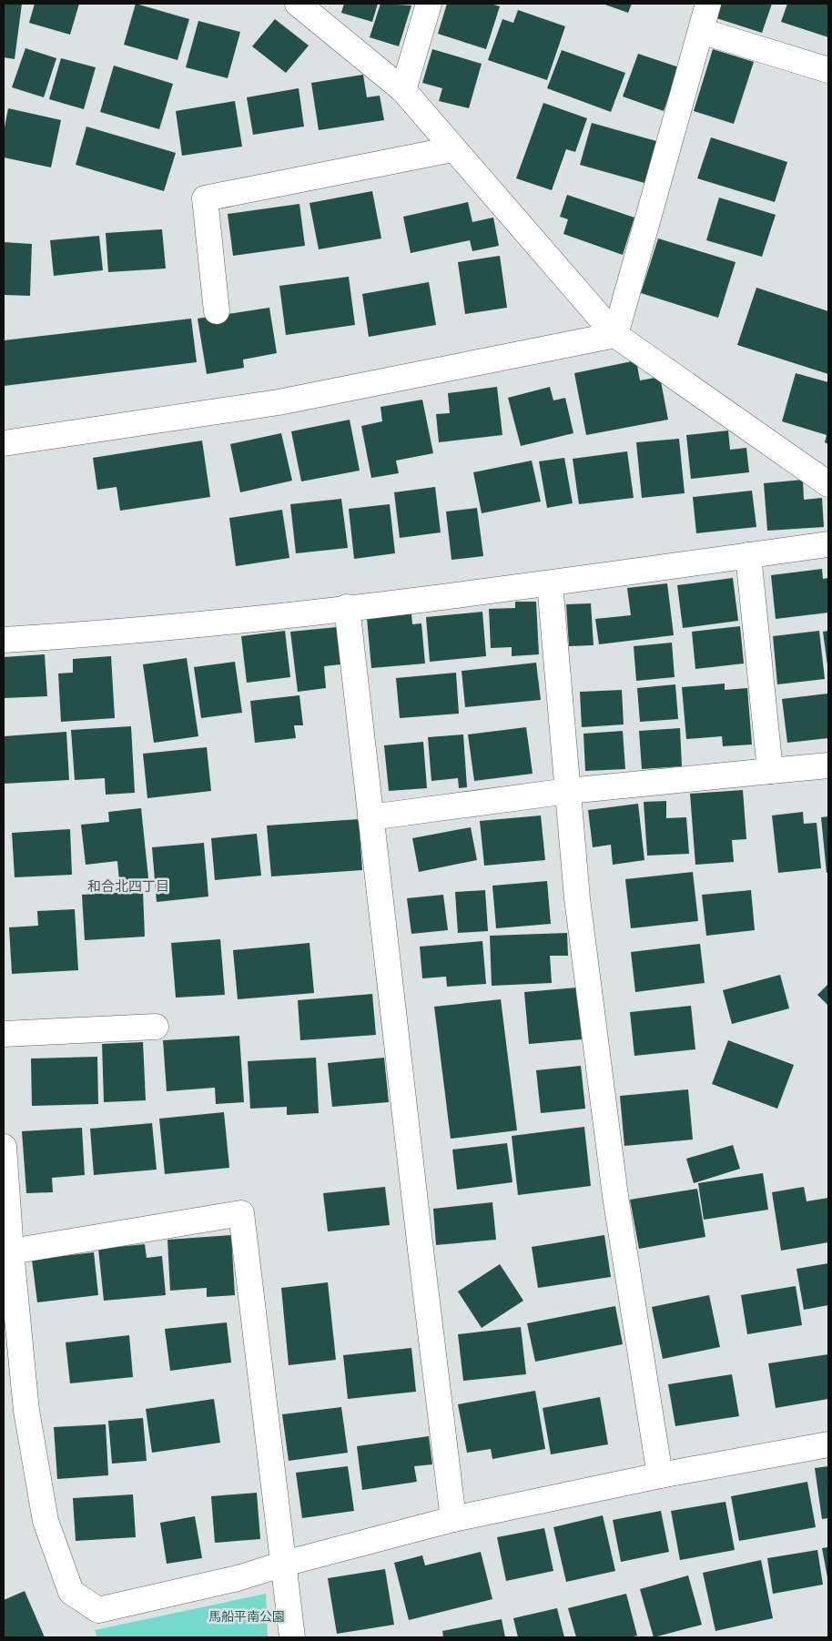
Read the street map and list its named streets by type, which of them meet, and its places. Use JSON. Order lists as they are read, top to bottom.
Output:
{
  "districts": ["和合北四丁目"],
  "parks": ["馬船平南公園"]
}
